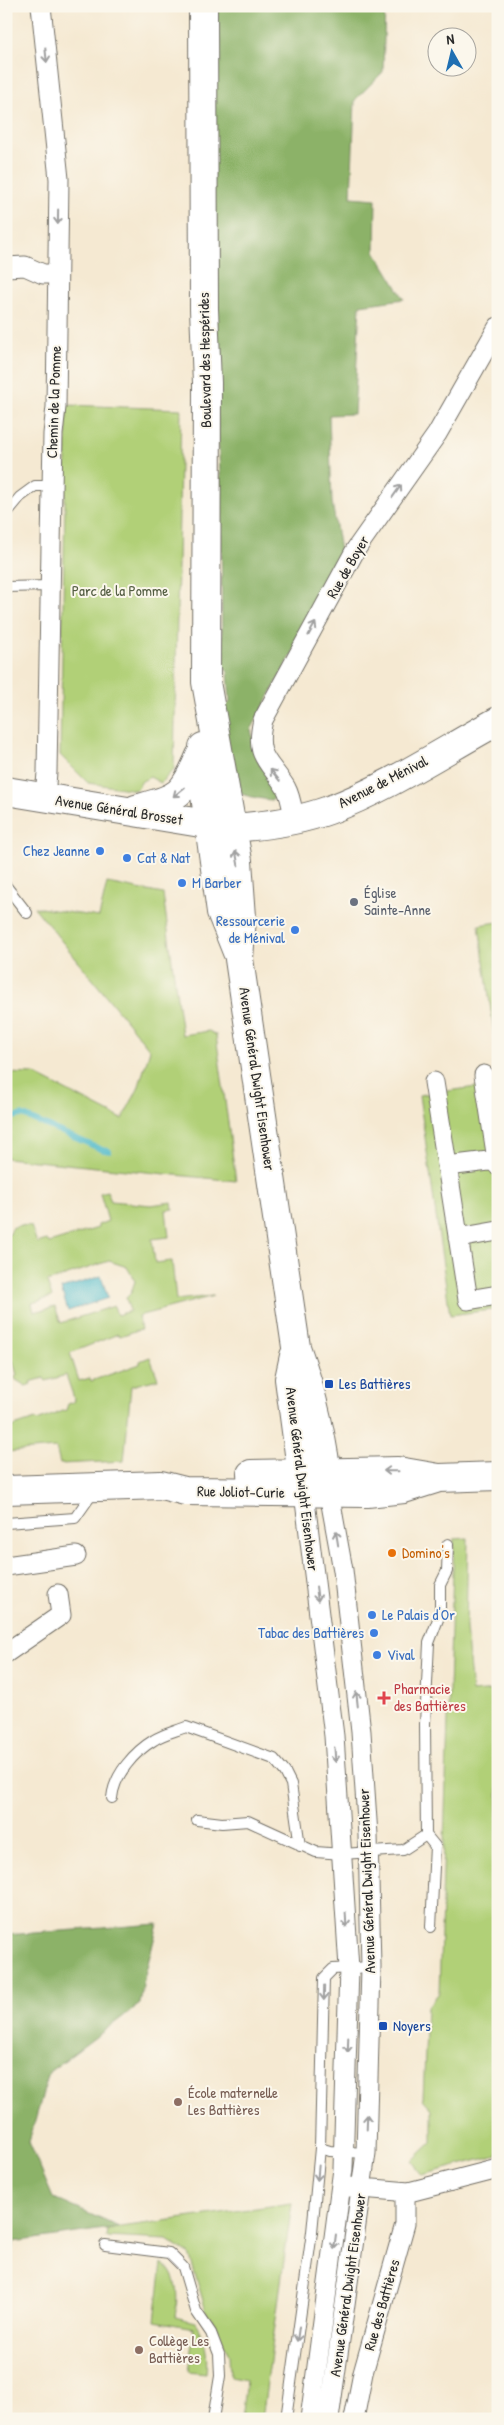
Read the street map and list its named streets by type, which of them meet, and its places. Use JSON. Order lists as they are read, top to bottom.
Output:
{
  "streets": {
    "main road": [
      "Boulevard des Hespérides",
      "Avenue de Ménival",
      "Avenue Général Brosset",
      "Avenue Général Dwight Eisenhower",
      "Rue Joliot-Curie"
    ],
    "street": ["Chemin de la Pomme", "Rue de Boyer", "Rue des Battières"]
  },
  "crossings": [
    ["Boulevard des Hespérides", "Avenue de Ménival"],
    ["Boulevard des Hespérides", "Avenue Général Brosset"],
    ["Boulevard des Hespérides", "Avenue Général Dwight Eisenhower"],
    ["Chemin de la Pomme", "Avenue Général Brosset"],
    ["Rue de Boyer", "Avenue de Ménival"],
    ["Avenue de Ménival", "Avenue Général Brosset"],
    ["Avenue de Ménival", "Avenue Général Dwight Eisenhower"],
    ["Avenue Général Brosset", "Avenue Général Dwight Eisenhower"],
    ["Avenue Général Dwight Eisenhower", "Rue Joliot-Curie"]
  ],
  "one_way": ["Rue de Boyer"],
  "parks": ["Parc de la Pomme"],
  "places": {
    "other": [
      "Chez Jeanne",
      "Cat & Nat",
      "M Barber",
      "Église Sainte-Anne",
      "Ressourcerie de Ménival",
      "Domino's",
      "Le Palais d'Or",
      "Tabac des Battières",
      "Vival",
      "École maternelle Les Battières",
      "Collège Les Battières"
    ],
    "transit": ["Les Battières", "Noyers"],
    "health": ["Pharmacie des Battières"]
  },
  "north": "top"
}
